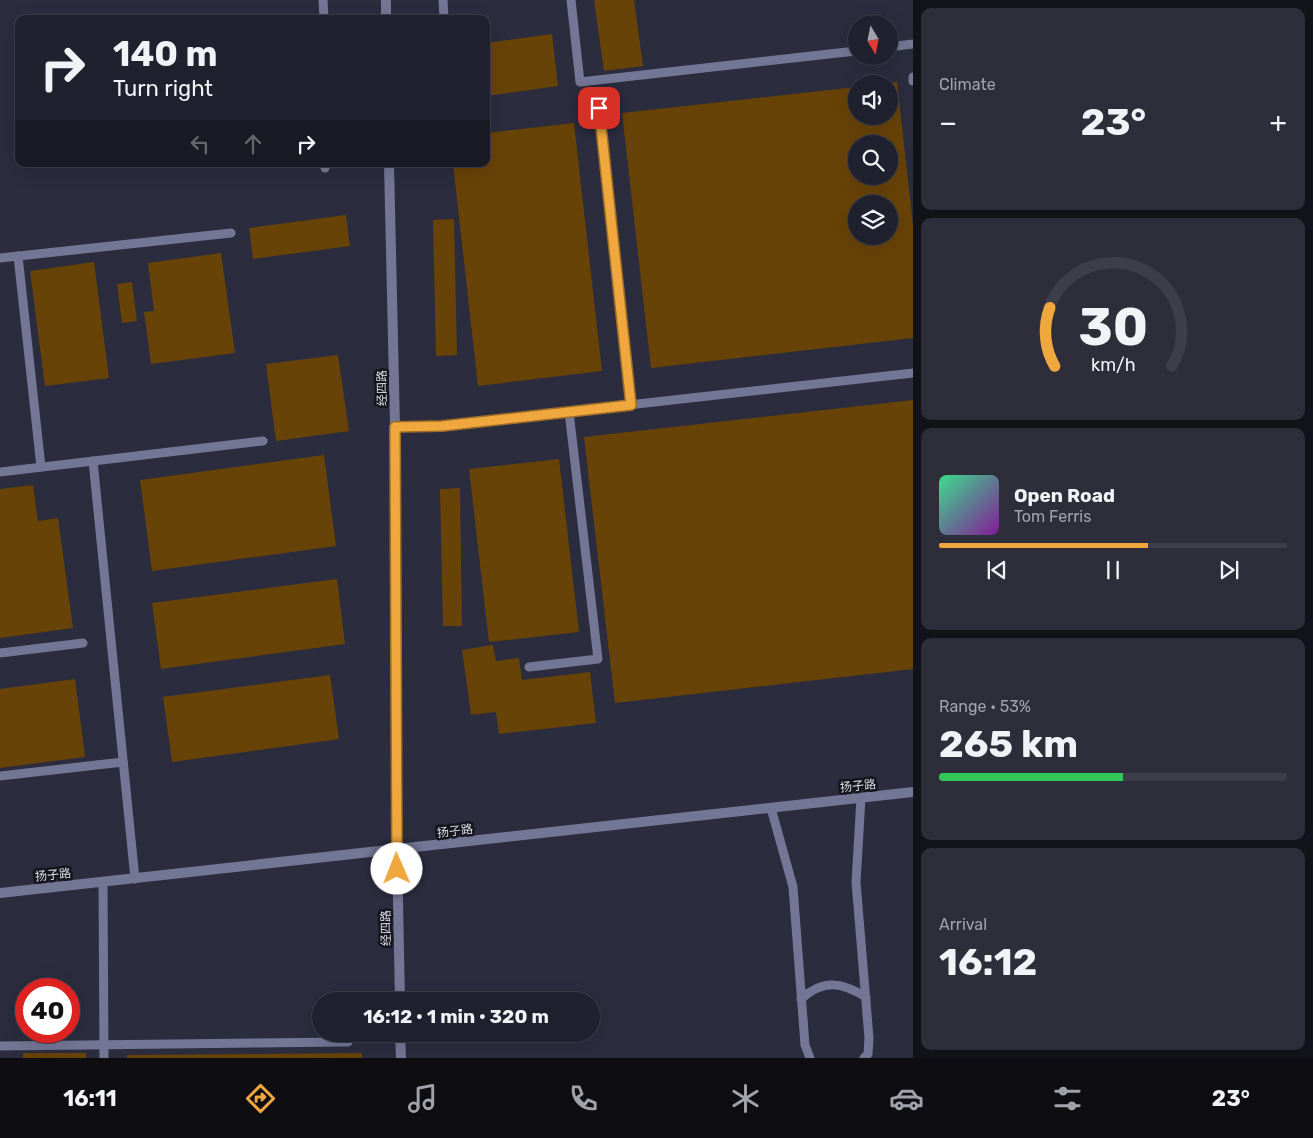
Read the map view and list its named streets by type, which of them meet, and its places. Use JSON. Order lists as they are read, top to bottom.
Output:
{
  "streets": {
    "street": ["经四路", "扬子路"]
  },
  "crossings": [
    ["经四路", "扬子路"]
  ],
  "north": "bottom",
  "page": {
    "tile": [
      "Climate",
      ["Range · 53%", "265 km"],
      ["Arrival", "16:12"]
    ],
    "turn": ["140 m", "Turn right"],
    "heat": ["−", "23°", "+"],
    "song": ["Open Road", "Tom Ferris"],
    "limit": "40",
    "trip": "16:12 · 1 min · 320 m",
    "tabs": ["16:11", "23°"],
    "gauge": ["30", "km/h"]
  }
}
